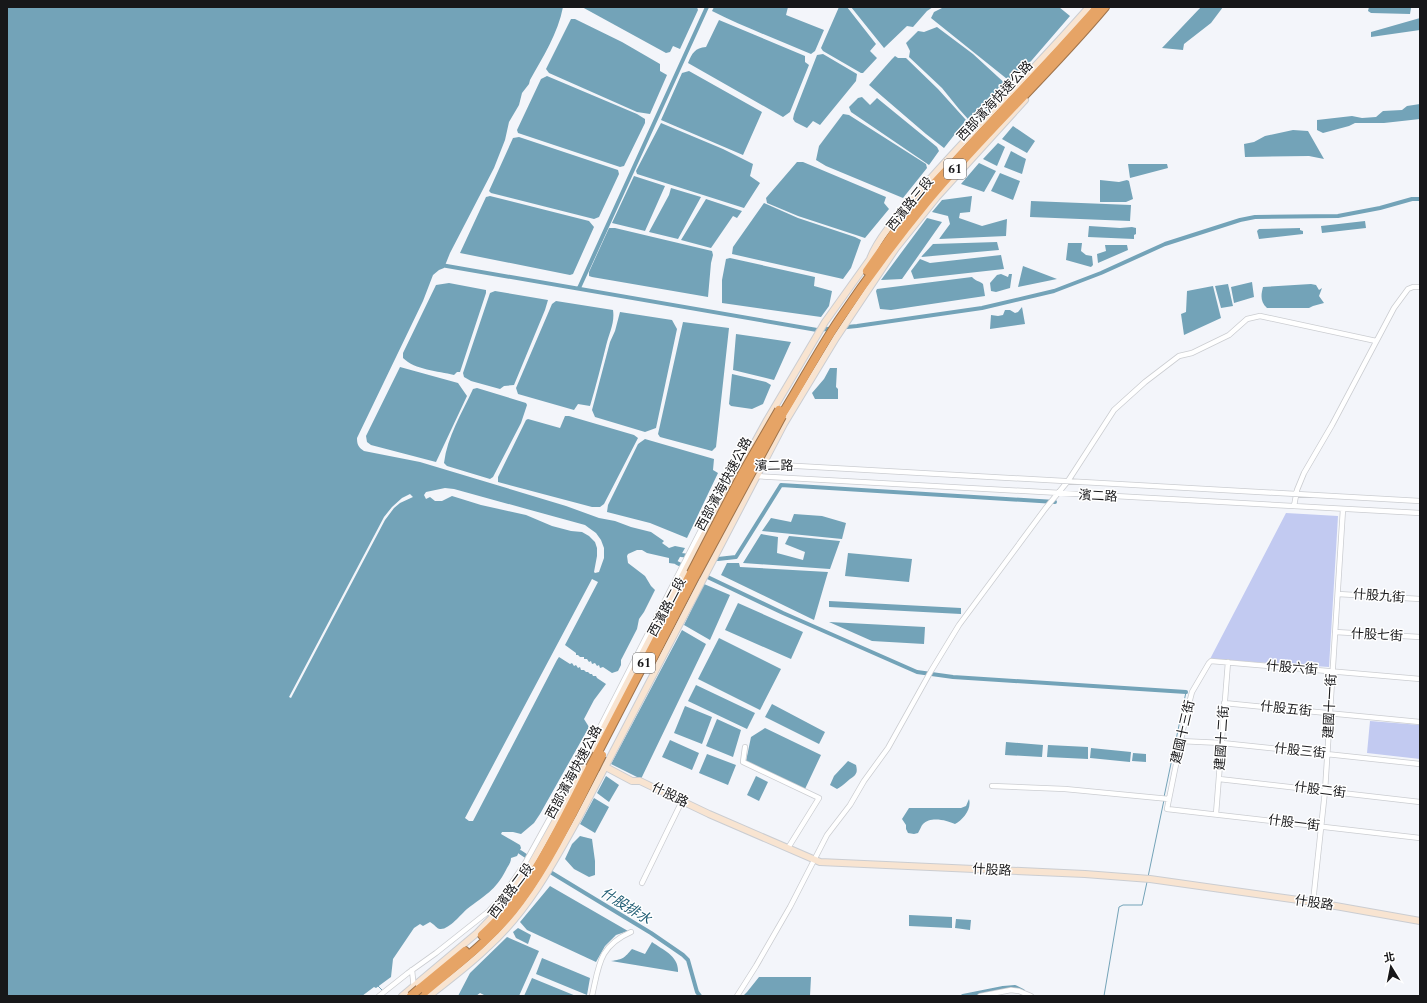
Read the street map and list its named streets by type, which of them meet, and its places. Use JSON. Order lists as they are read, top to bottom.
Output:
{
  "streets": {
    "highway": ["西部濱海快速公路", "61"],
    "street": [
      "西濱路三段",
      "濱二路",
      "什股九街",
      "西濱路二段",
      "什股七街",
      "什股六街",
      "建國十一街",
      "什股五街",
      "建國十三街",
      "建國十二街",
      "什股三街",
      "什股二街",
      "什股路",
      "什股一街"
    ]
  },
  "crossings": [
    ["西部濱海快速公路", "西濱路三段"],
    ["西部濱海快速公路", "西濱路二段"],
    ["西部濱海快速公路", "什股路"],
    ["濱二路", "西濱路二段"],
    ["濱二路", "建國十一街"],
    ["什股九街", "建國十一街"],
    ["西濱路二段", "什股路"],
    ["什股七街", "建國十一街"],
    ["什股六街", "建國十一街"],
    ["什股六街", "建國十三街"],
    ["什股六街", "建國十二街"],
    ["建國十一街", "什股五街"],
    ["建國十一街", "什股三街"],
    ["建國十一街", "什股二街"],
    ["建國十一街", "什股路"],
    ["建國十一街", "什股一街"],
    ["什股五街", "建國十二街"],
    ["建國十三街", "什股三街"],
    ["建國十三街", "什股一街"],
    ["建國十二街", "什股三街"],
    ["建國十二街", "什股二街"],
    ["建國十二街", "什股一街"]
  ],
  "water": ["什股排水"],
  "north": "top"
}
